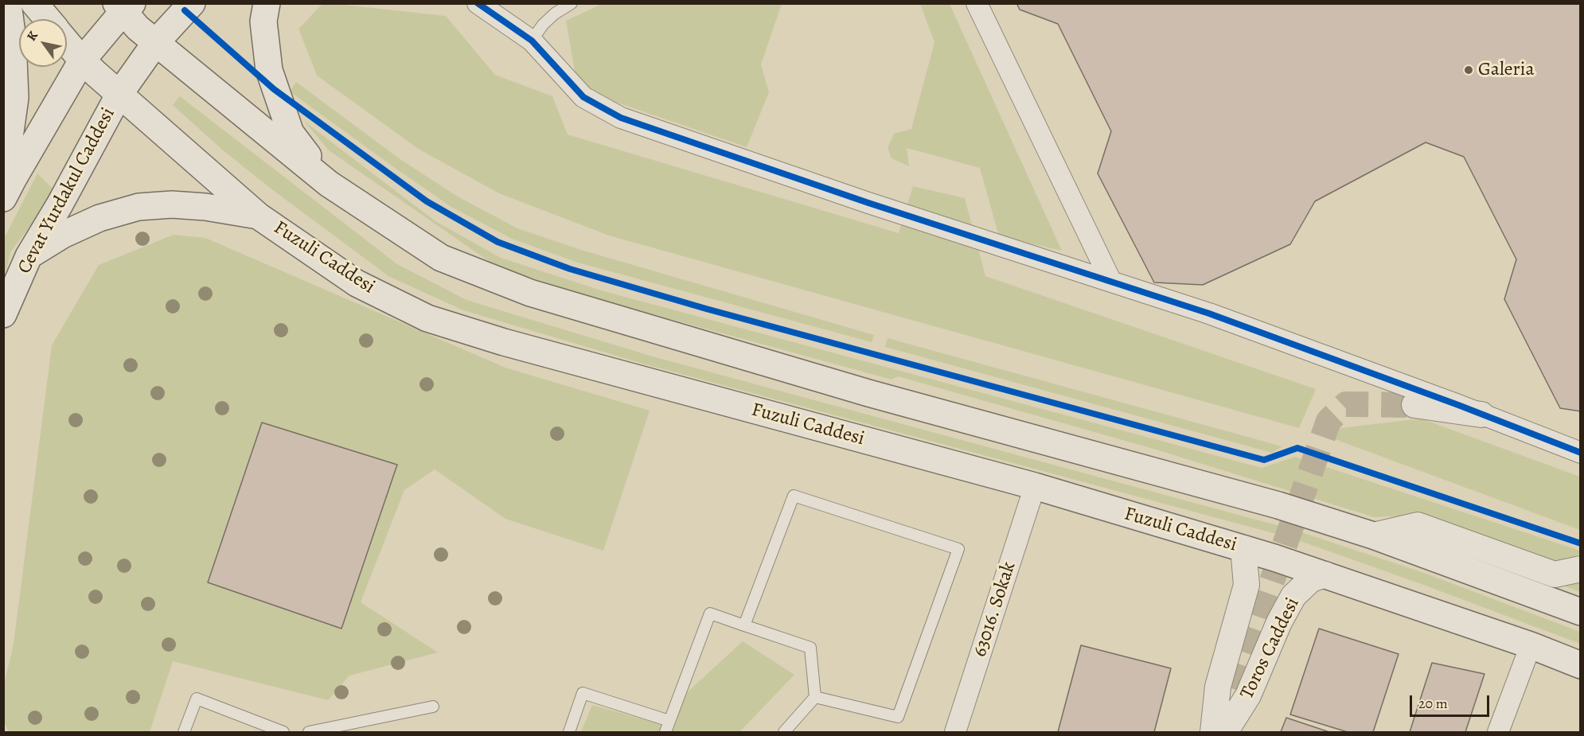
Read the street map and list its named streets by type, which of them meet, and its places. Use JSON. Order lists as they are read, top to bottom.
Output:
{
  "streets": {
    "main road": ["Cevat Yurdakul Caddesi", "Fuzuli Caddesi"],
    "street": ["63016. Sokak", "Toros Caddesi"]
  },
  "crossings": [
    ["Cevat Yurdakul Caddesi", "Fuzuli Caddesi"],
    ["Fuzuli Caddesi", "63016. Sokak"],
    ["Fuzuli Caddesi", "Toros Caddesi"]
  ],
  "places": ["Galeria"],
  "scale_bar": "20 m",
  "north": "top left"
}
